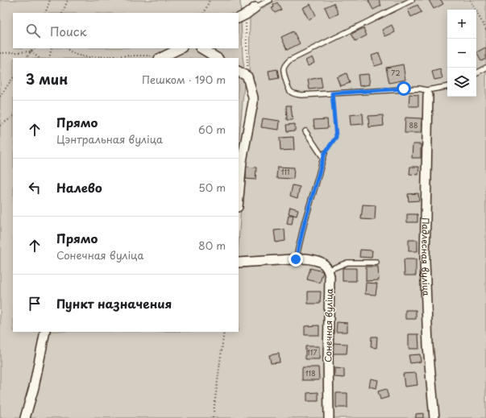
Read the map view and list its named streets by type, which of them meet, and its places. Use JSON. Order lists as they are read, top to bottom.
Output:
{
  "streets": {
    "street": ["Падлесная вуліца", "Сонечная вуліца"]
  },
  "house_numbers": [
    "72",
    "88",
    "111",
    "117",
    "118"
  ],
  "page": {
    "map_buttons": ["+", "−"],
    "search": "Поиск",
    "heading": ["3 мин", "Пешком · 190 m"],
    "list": [
      ["Прямо", "Цэнтральная вуліца", "60 m"],
      ["Налево", "50 m"],
      ["Прямо", "Сонечная вуліца", "80 m"],
      "Пункт назначения"
    ]
  }
}
